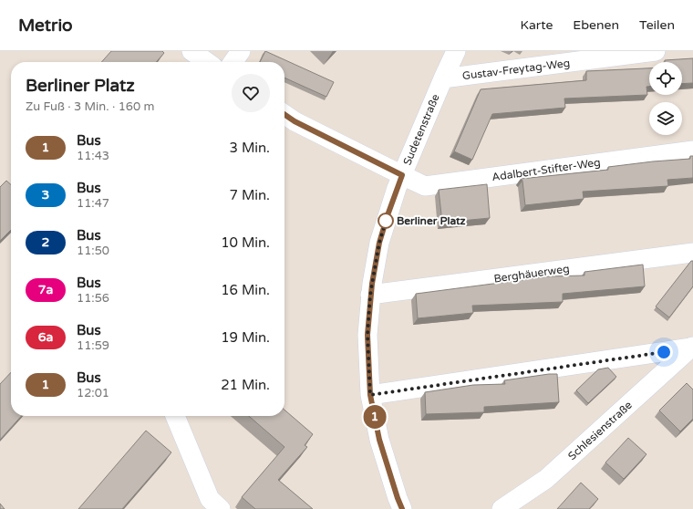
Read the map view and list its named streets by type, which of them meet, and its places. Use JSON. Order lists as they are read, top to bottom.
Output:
{
  "streets": {
    "street": [
      "Gustav-Freytag-Weg",
      "Sudetenstraße",
      "Adalbert-Stifter-Weg",
      "Berghäuerweg",
      "Schlesienstraße"
    ]
  },
  "crossings": [
    ["Gustav-Freytag-Weg", "Sudetenstraße"],
    ["Sudetenstraße", "Adalbert-Stifter-Weg"],
    ["Sudetenstraße", "Berghäuerweg"]
  ],
  "places": ["Berliner Platz"],
  "lines": ["bus line 1"],
  "page": {
    "header": "Metrio",
    "nav": ["Karte", "Ebenen", "Teilen"],
    "on_map": "1",
    "heading": ["Berliner Platz", "Zu Fuß · 3 Min. · 160 m"],
    "list": [
      {
        "mark": "1",
        "name": "Bus",
        "note": "11:43",
        "value": "3 Min."
      },
      {
        "mark": "3",
        "name": "Bus",
        "note": "11:47",
        "value": "7 Min."
      },
      {
        "mark": "2",
        "name": "Bus",
        "note": "11:50",
        "value": "10 Min."
      },
      {
        "mark": "7a",
        "name": "Bus",
        "note": "11:56",
        "value": "16 Min."
      },
      {
        "mark": "6a",
        "name": "Bus",
        "note": "11:59",
        "value": "19 Min."
      },
      {
        "mark": "1",
        "name": "Bus",
        "note": "12:01",
        "value": "21 Min."
      }
    ]
  }
}
